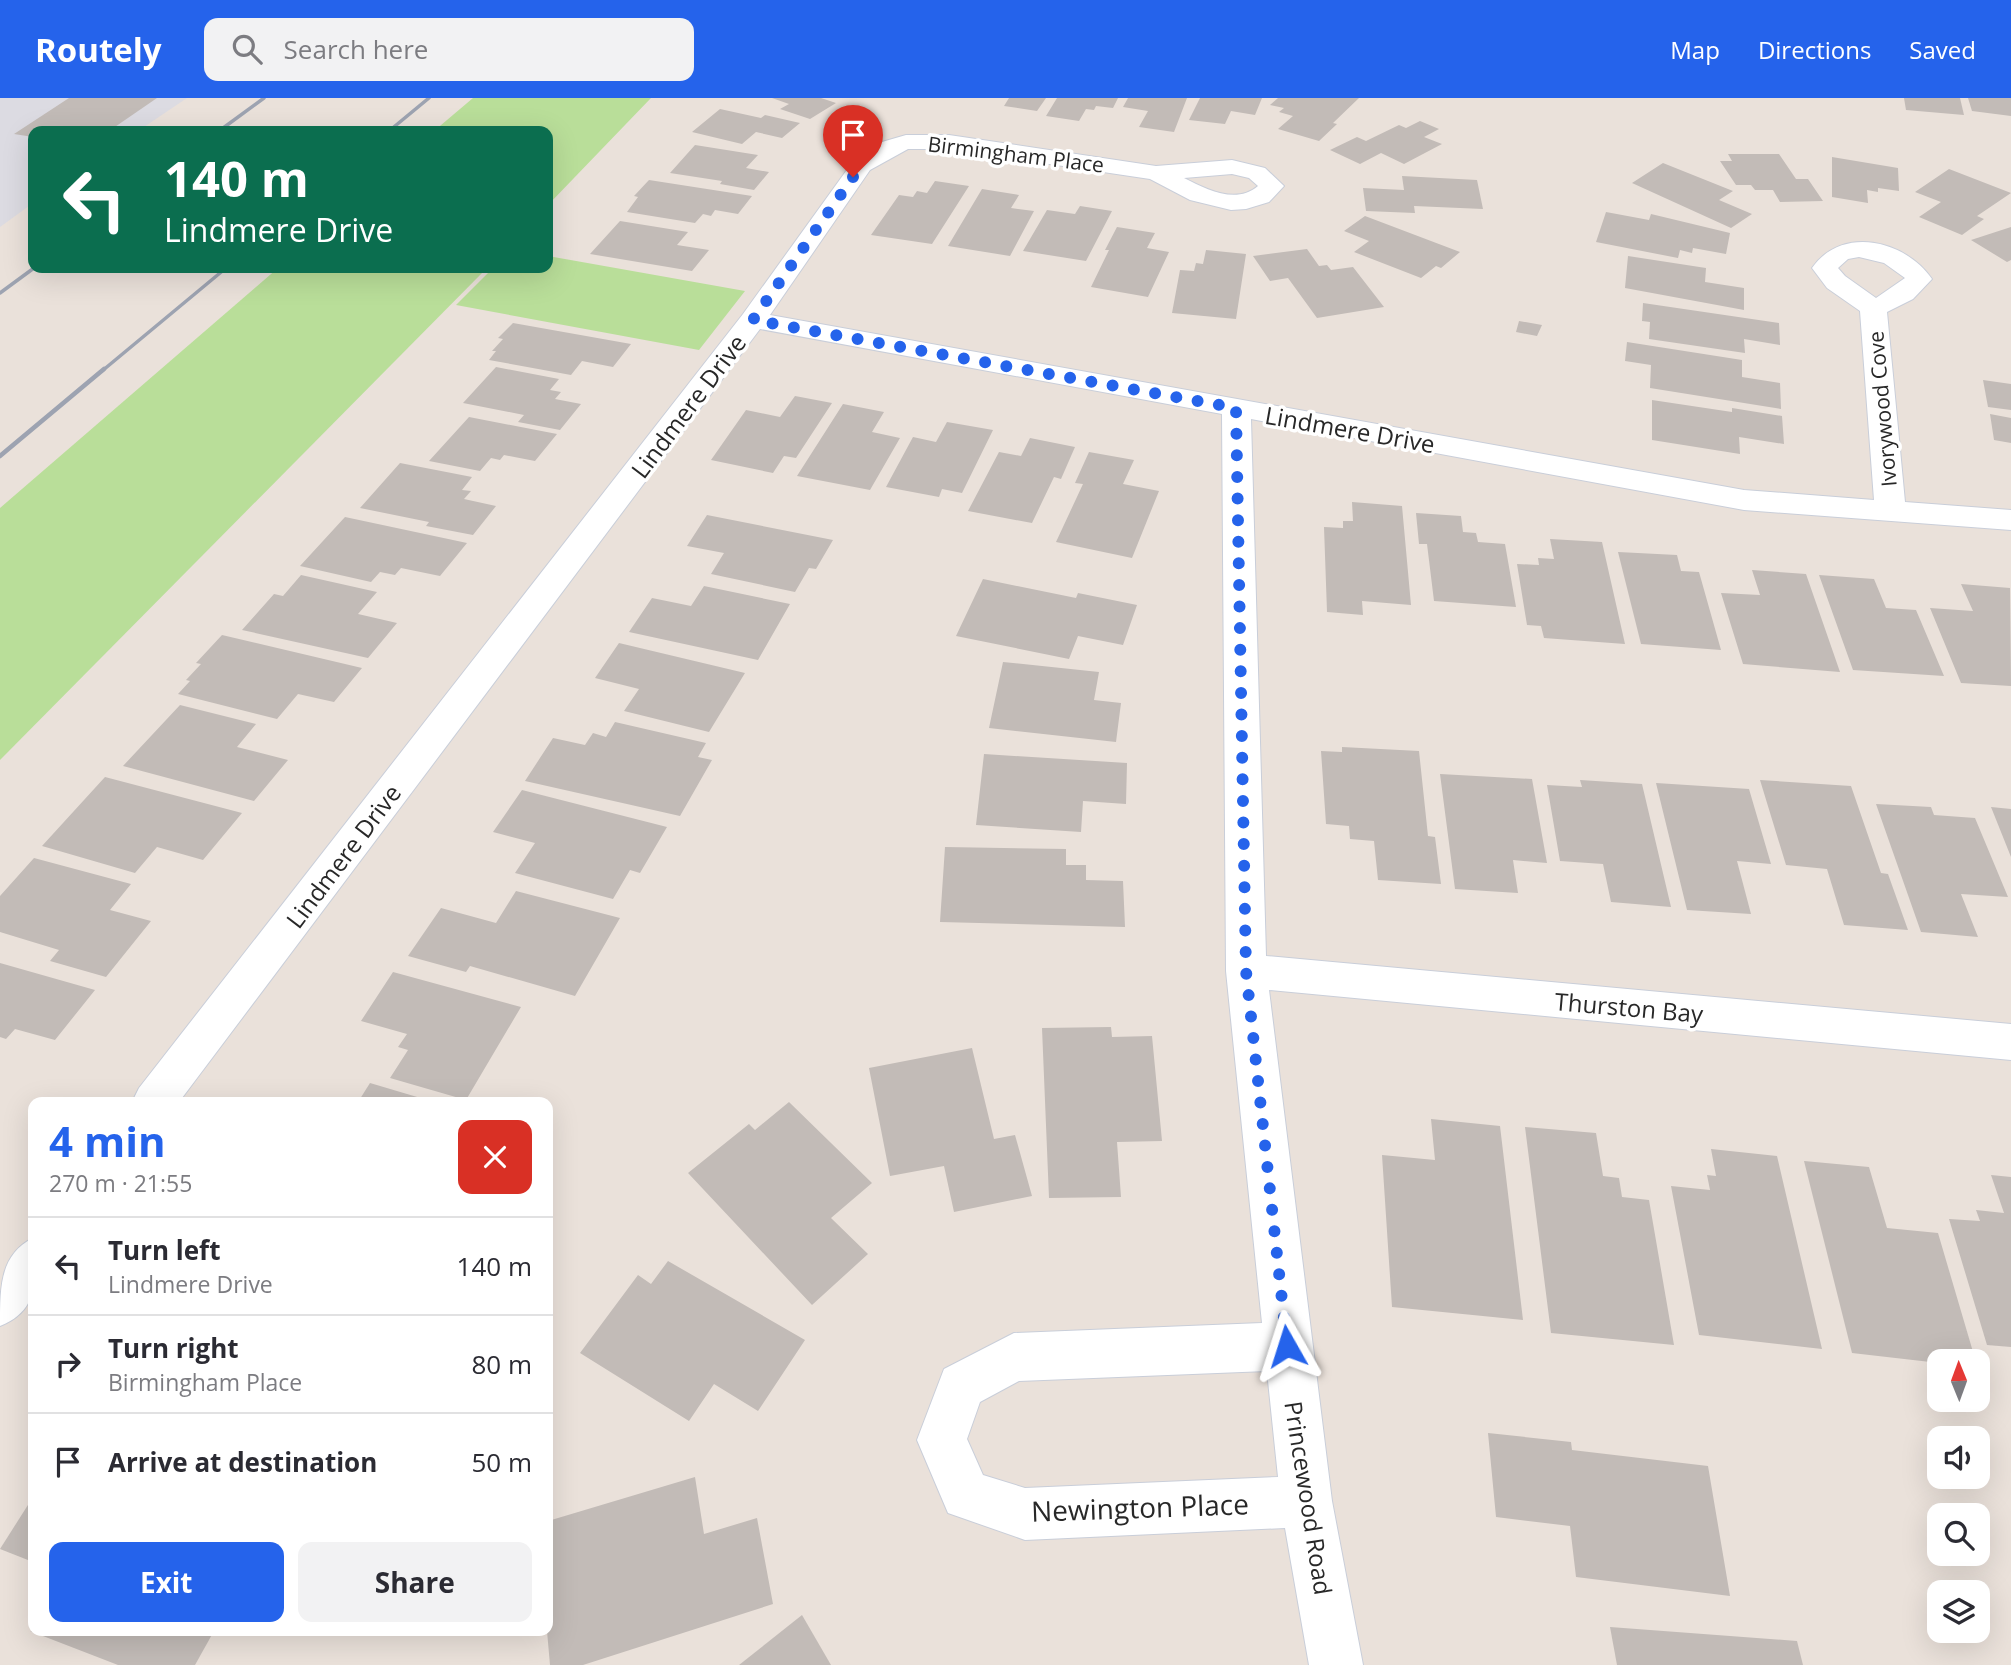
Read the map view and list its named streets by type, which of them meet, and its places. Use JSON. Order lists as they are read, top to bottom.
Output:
{
  "streets": {
    "street": [
      "Birmingham Place",
      "Lindmere Drive",
      "Ivorywood Cove",
      "Thurston Bay",
      "Princewood Road",
      "Newington Place"
    ]
  },
  "crossings": [
    ["Birmingham Place", "Lindmere Drive"],
    ["Lindmere Drive", "Ivorywood Cove"],
    ["Lindmere Drive", "Princewood Road"],
    ["Thurston Bay", "Princewood Road"],
    ["Princewood Road", "Newington Place"]
  ],
  "north": "top",
  "page": {
    "header": "Routely",
    "search": "Search here",
    "nav": ["Map", "Directions", "Saved"],
    "turn": ["140 m", "Lindmere Drive"],
    "heading": ["4 min", "270 m · 21:55"],
    "list": [
      {
        "name": "Turn left",
        "note": "Lindmere Drive",
        "value": "140 m"
      },
      {
        "name": "Turn right",
        "note": "Birmingham Place",
        "value": "80 m"
      },
      {
        "name": "Arrive at destination",
        "value": "50 m"
      }
    ],
    "buttons": ["Exit", "Share"]
  }
}
